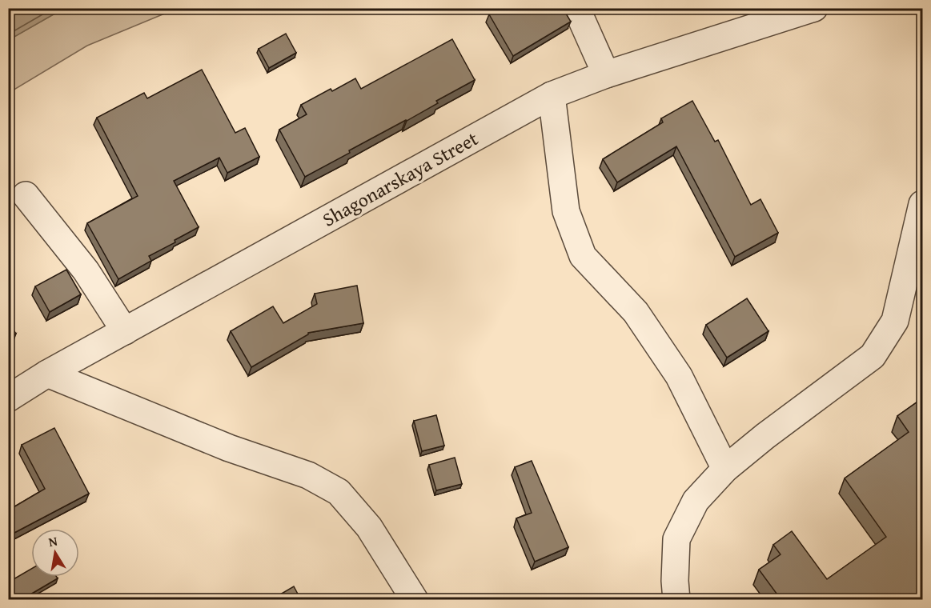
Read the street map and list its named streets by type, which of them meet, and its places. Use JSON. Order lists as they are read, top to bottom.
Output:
{
  "streets": {
    "street": ["Shagonarskaya Street"]
  },
  "north": "top"
}
